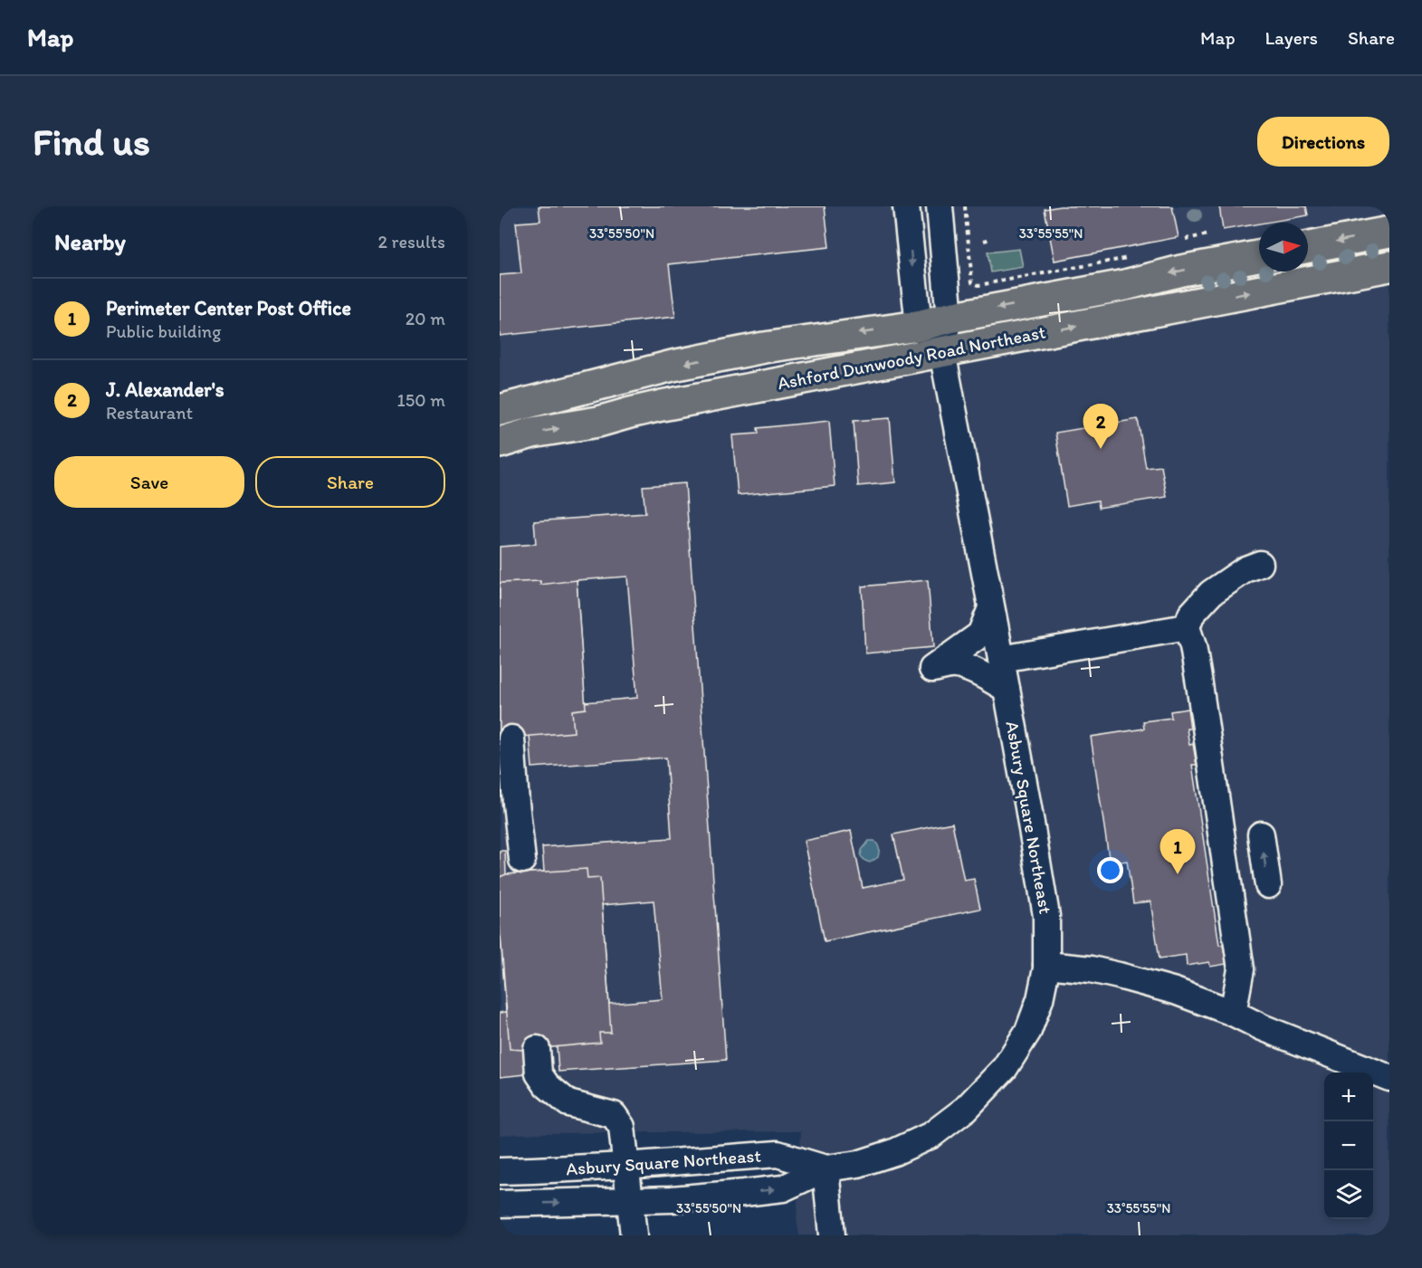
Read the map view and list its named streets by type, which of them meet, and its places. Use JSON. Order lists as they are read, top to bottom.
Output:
{
  "streets": {
    "main road": ["Ashford Dunwoody Road Northeast"],
    "street": ["Asbury Square Northeast"]
  },
  "crossings": [
    ["Ashford Dunwoody Road Northeast", "Asbury Square Northeast"]
  ],
  "north": "right",
  "page": {
    "header": "Map",
    "nav": ["Map", "Layers", "Share"],
    "buttons": [
      "Directions",
      ["Save", "Share"]
    ],
    "title": "Find us",
    "heading": ["Nearby", "2 results"],
    "list": [
      {
        "mark": "1",
        "name": "Perimeter Center Post Office",
        "note": "Public building",
        "value": "20 m"
      },
      {
        "mark": "2",
        "name": "J. Alexander's",
        "note": "Restaurant",
        "value": "150 m"
      }
    ],
    "pins": ["2", "1"],
    "map_buttons": ["+", "−"]
  },
  "coordinates": ["33°55'50\"N", "33°55'55\"N"]
}
